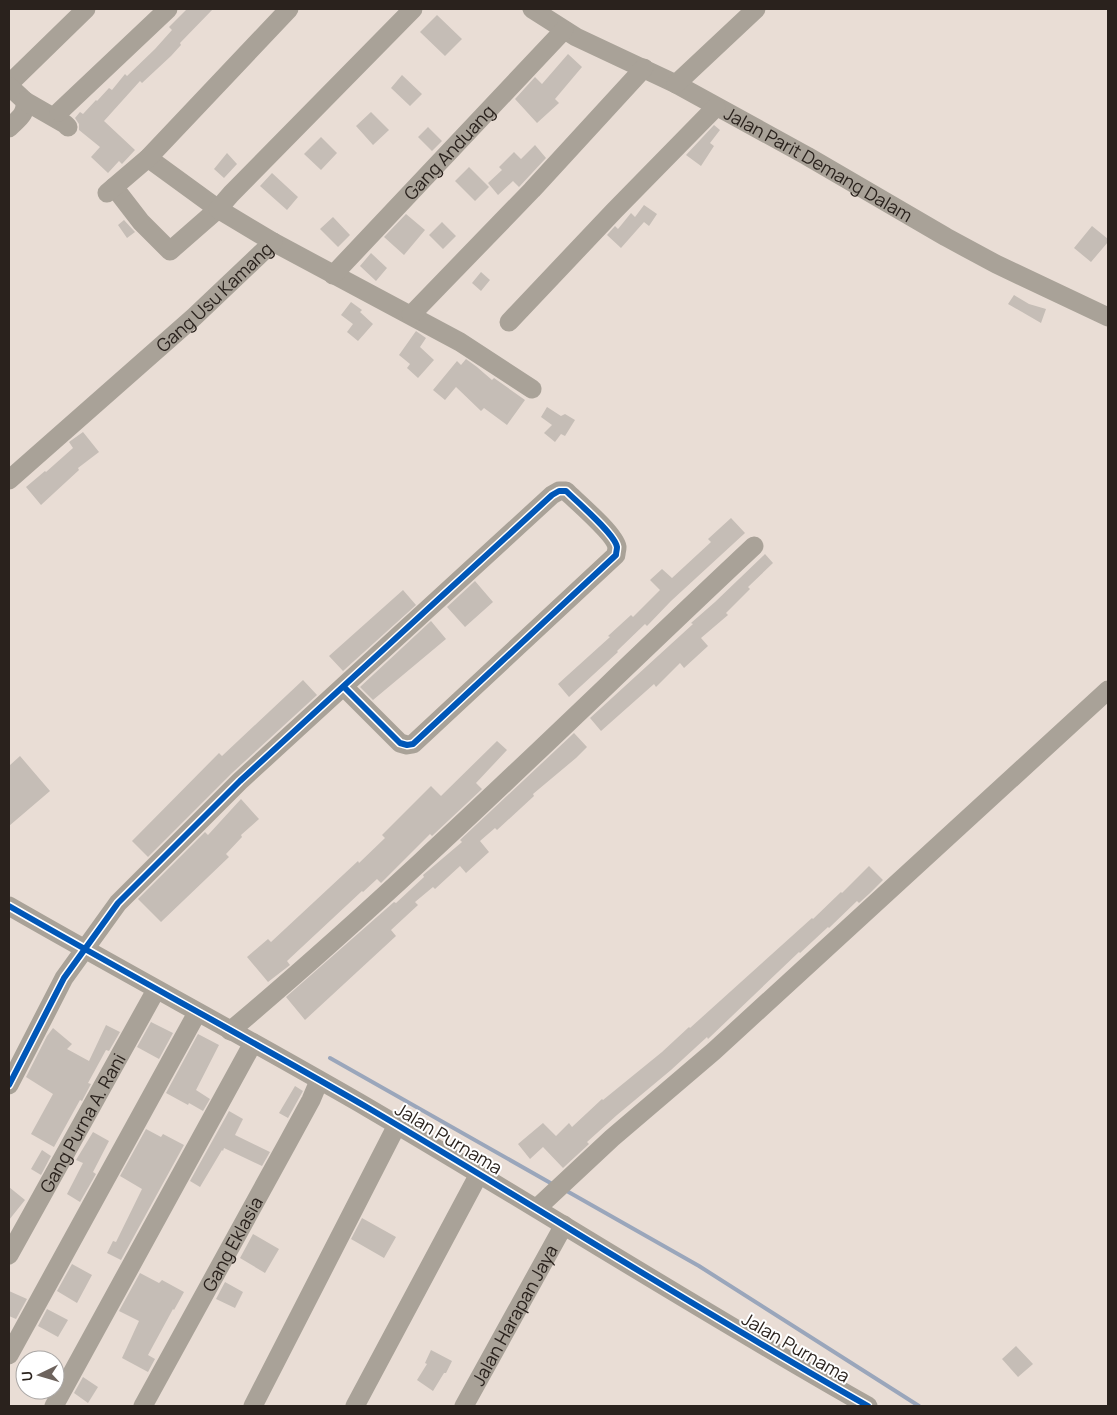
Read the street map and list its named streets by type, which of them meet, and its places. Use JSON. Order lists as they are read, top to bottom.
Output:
{
  "streets": {
    "street": [
      "Gang Anduang",
      "Jalan Parit Demang Dalam",
      "Gang Usu Kamang",
      "Gang Purna A. Rani",
      "Jalan Purnama",
      "Gang Eklasia",
      "Jalan Harapan Jaya"
    ]
  },
  "crossings": [
    ["Gang Anduang", "Jalan Parit Demang Dalam"],
    ["Gang Purna A. Rani", "Jalan Purnama"],
    ["Jalan Purnama", "Gang Eklasia"],
    ["Jalan Purnama", "Jalan Harapan Jaya"]
  ],
  "north": "left"
}
